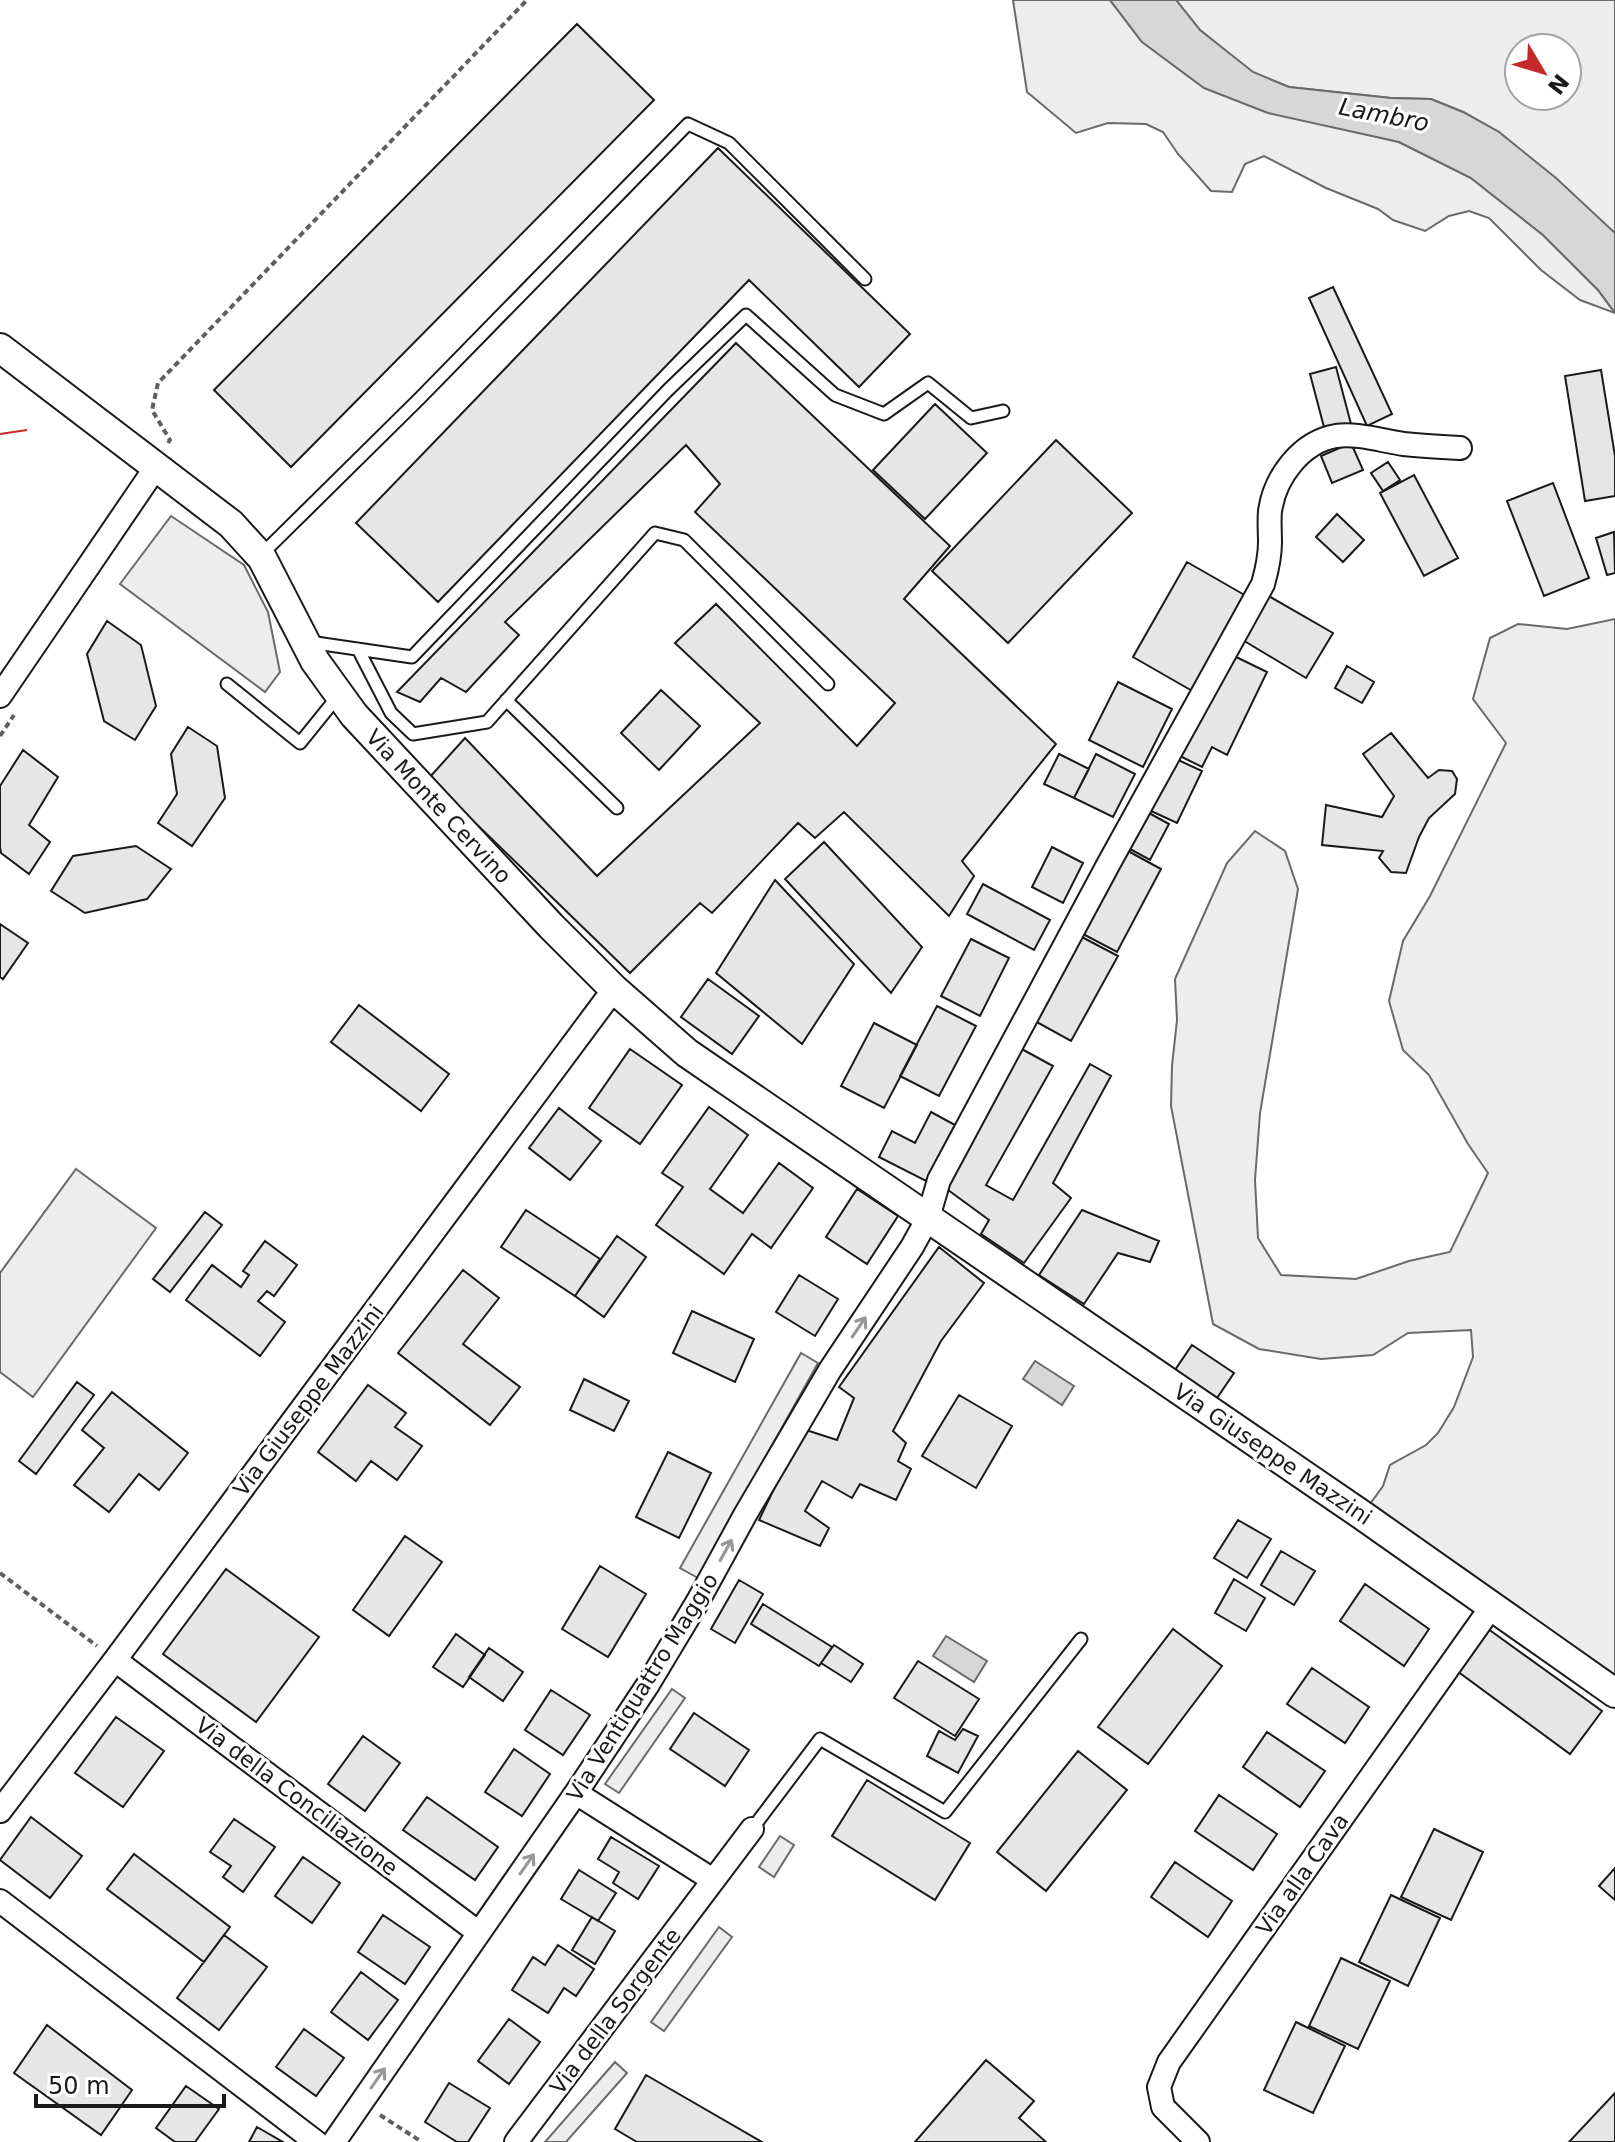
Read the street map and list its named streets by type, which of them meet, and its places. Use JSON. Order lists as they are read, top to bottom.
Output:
{
  "streets": {
    "street": [
      "Via Monte Cervino",
      "Via Giuseppe Mazzini",
      "Via Ventiquattro Maggio",
      "Via della Conciliazione",
      "Via alla Cava",
      "Via della Sorgente"
    ]
  },
  "crossings": [
    ["Via Monte Cervino", "Via Giuseppe Mazzini"],
    ["Via Monte Cervino", "Via Ventiquattro Maggio"],
    ["Via Giuseppe Mazzini", "Via Ventiquattro Maggio"],
    ["Via Giuseppe Mazzini", "Via della Conciliazione"],
    ["Via Giuseppe Mazzini", "Via alla Cava"],
    ["Via Ventiquattro Maggio", "Via della Conciliazione"]
  ],
  "one_way": ["Via Ventiquattro Maggio"],
  "water": ["Lambro"],
  "scale_bar": "50 m",
  "north": "bottom right"
}
